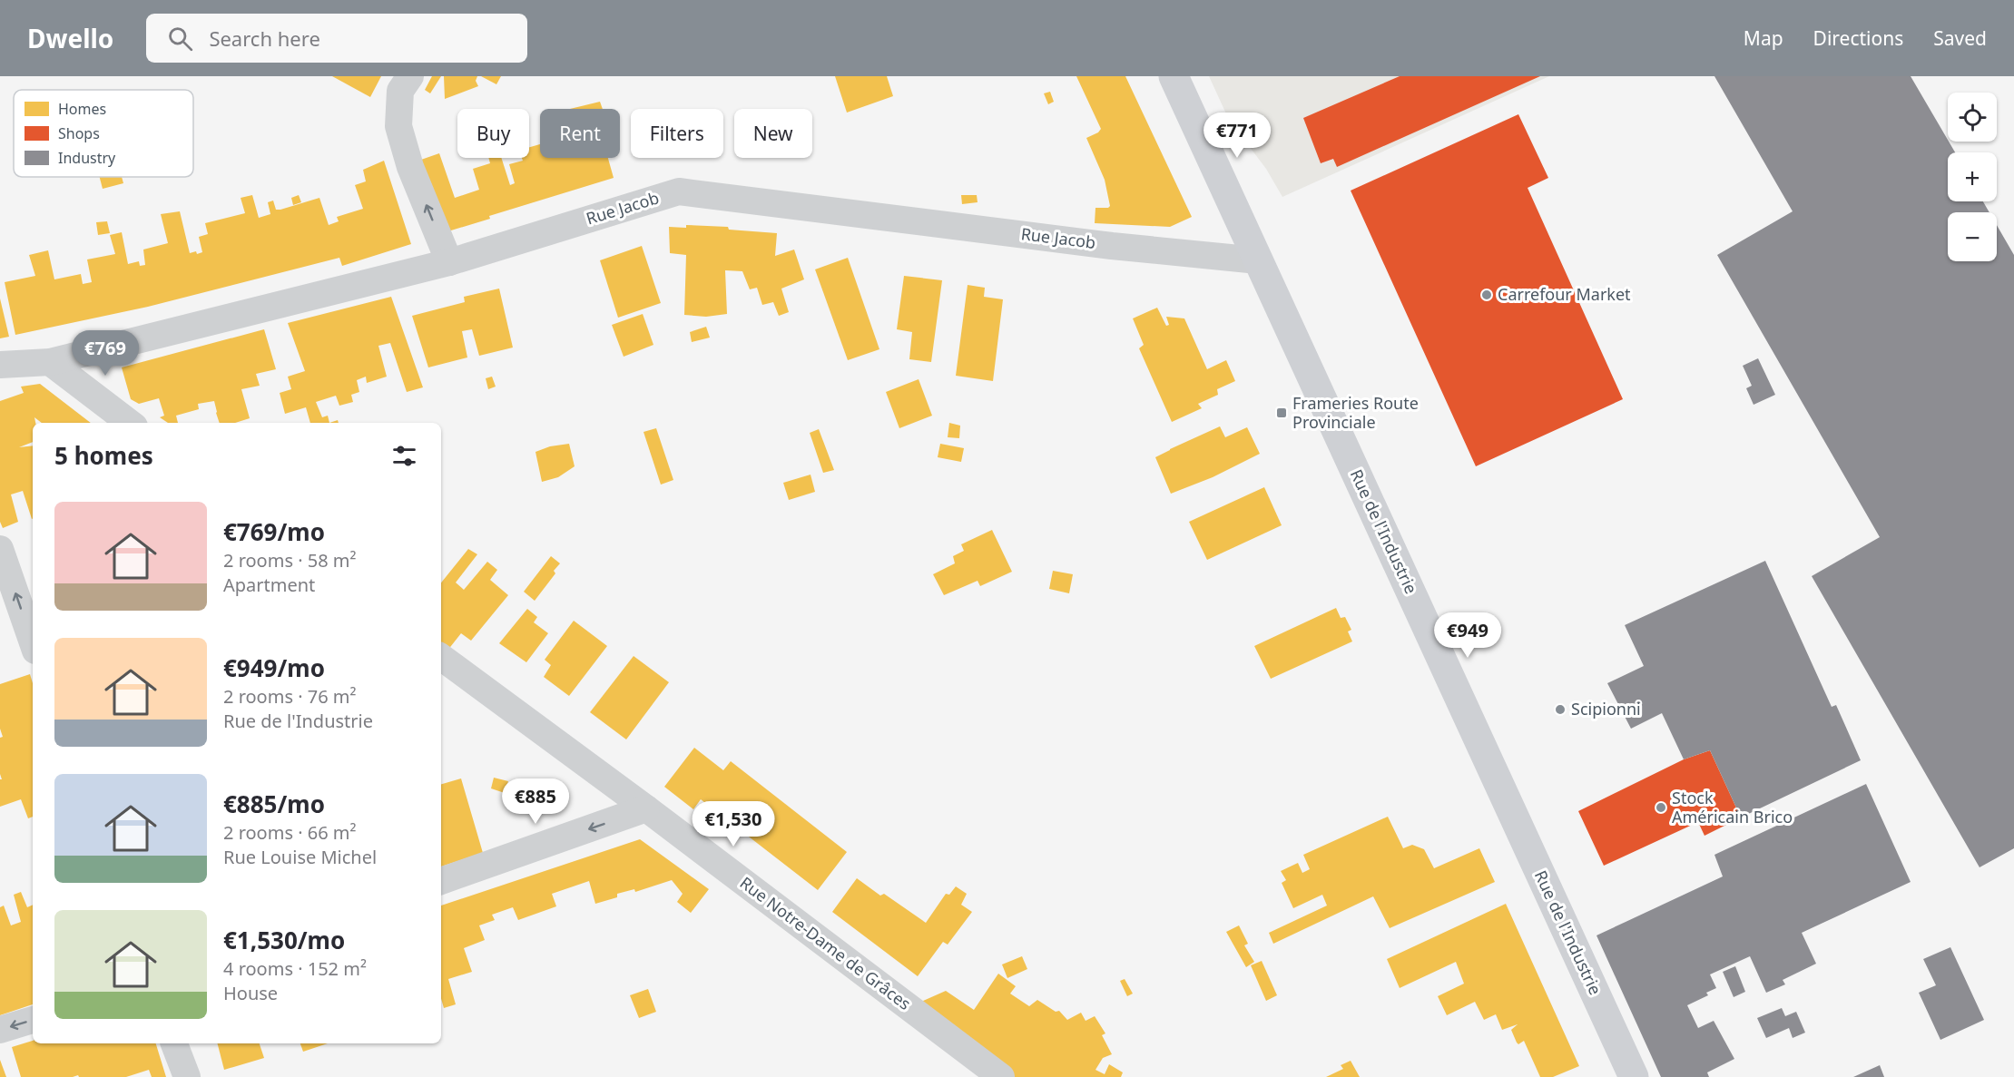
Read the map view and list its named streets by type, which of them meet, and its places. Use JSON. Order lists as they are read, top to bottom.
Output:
{
  "streets": {
    "main road": ["Rue de l'Industrie"],
    "street": ["Rue Jacob", "Rue Notre-Dame de Grâces"]
  },
  "crossings": [
    ["Rue Jacob", "Rue de l'Industrie"]
  ],
  "places": {
    "other": ["Carrefour Market", "Scipionni", "Stock Américain Brico"],
    "transit": ["Frameries Route Provinciale"]
  },
  "legend": ["Homes", "Shops", "Industry"],
  "page": {
    "header": "Dwello",
    "search": "Search here",
    "nav": ["Map", "Directions", "Saved"],
    "map_buttons": ["+", "−"],
    "chip": [
      "Buy",
      "Rent",
      "Filters",
      "New"
    ],
    "price": [
      "€771",
      "€769",
      "€949",
      "€885",
      "€1,530"
    ],
    "heading": "5 homes",
    "list": [
      {
        "name": "€769/mo",
        "note": "2 rooms · 58 m² · Apartment"
      },
      {
        "name": "€949/mo",
        "note": "2 rooms · 76 m² · Rue de l'Industrie"
      },
      {
        "name": "€885/mo",
        "note": "2 rooms · 66 m² · Rue Louise Michel"
      },
      {
        "name": "€1,530/mo",
        "note": "4 rooms · 152 m² · House"
      }
    ]
  }
}
